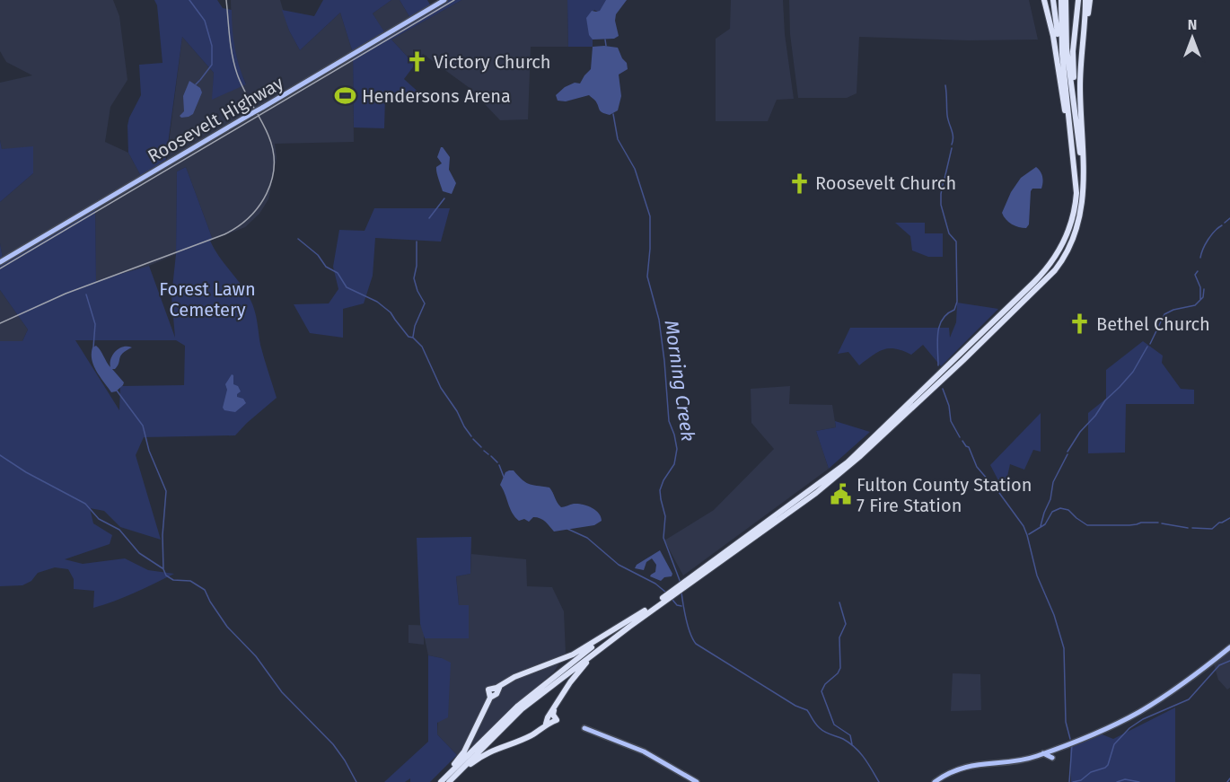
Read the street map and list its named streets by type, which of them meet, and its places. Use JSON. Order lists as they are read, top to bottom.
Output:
{
  "streets": {
    "main road": ["Roosevelt Highway"]
  },
  "water": ["Morning Creek"],
  "parks": ["Forest Lawn Cemetery"],
  "places": {
    "church": ["Victory Church", "Roosevelt Church", "Bethel Church"],
    "sports": ["Hendersons Arena"],
    "public building": ["Fulton County Station 7 Fire Station"]
  },
  "north": "top"
}
